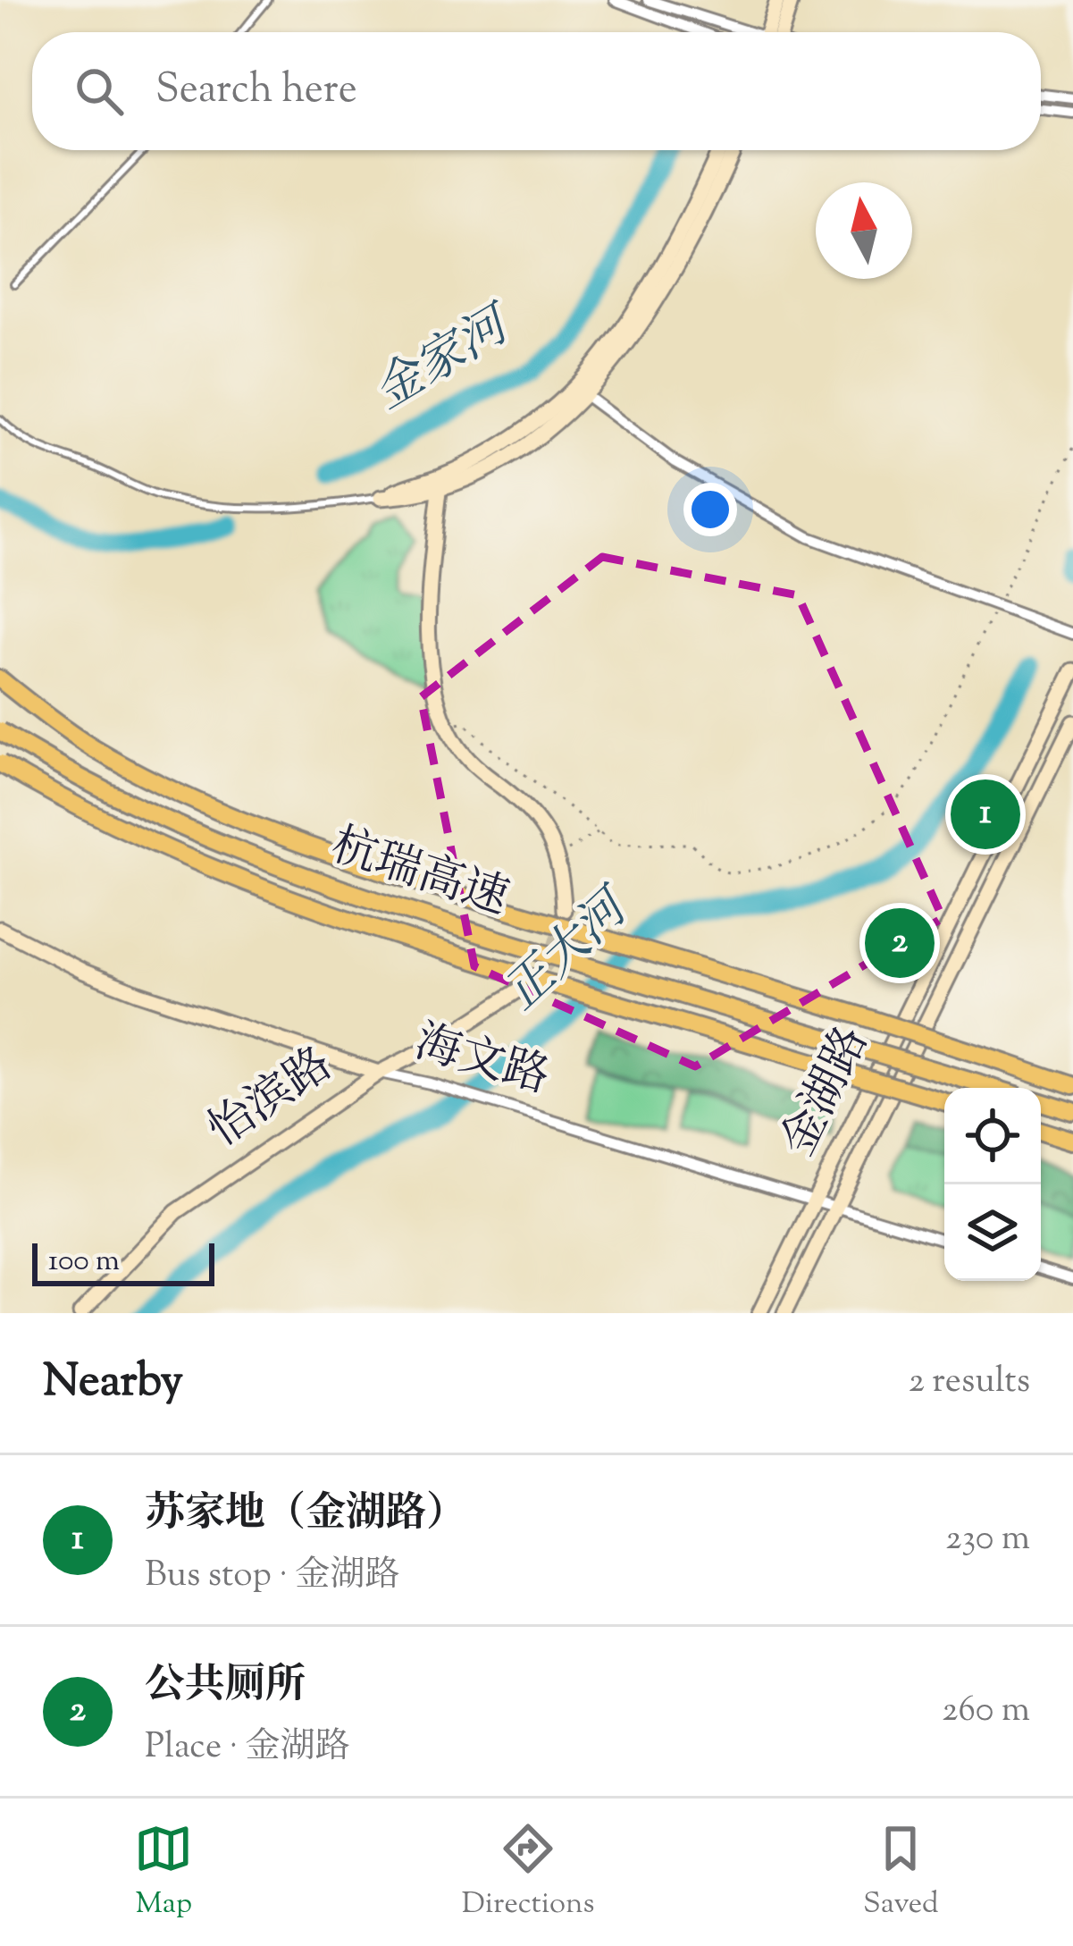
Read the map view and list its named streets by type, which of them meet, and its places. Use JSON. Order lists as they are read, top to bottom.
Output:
{
  "streets": {
    "highway": ["杭瑞高速"],
    "street": ["海文路", "金湖路", "怡滨路"]
  },
  "crossings": [
    ["海文路", "金湖路"],
    ["海文路", "怡滨路"]
  ],
  "water": ["金家河", "正大河"],
  "scale_bar": "100 m",
  "north": "top",
  "page": {
    "search": "Search here",
    "pins": ["1", "2"],
    "scale": "100 m",
    "heading": ["Nearby", "2 results"],
    "list": [
      {
        "mark": "1",
        "name": "苏家地（金湖路）",
        "note": "Bus stop · 金湖路",
        "value": "230 m"
      },
      {
        "mark": "2",
        "name": "公共厕所",
        "note": "Place · 金湖路",
        "value": "260 m"
      }
    ],
    "nav": ["Map", "Directions", "Saved"]
  }
}
